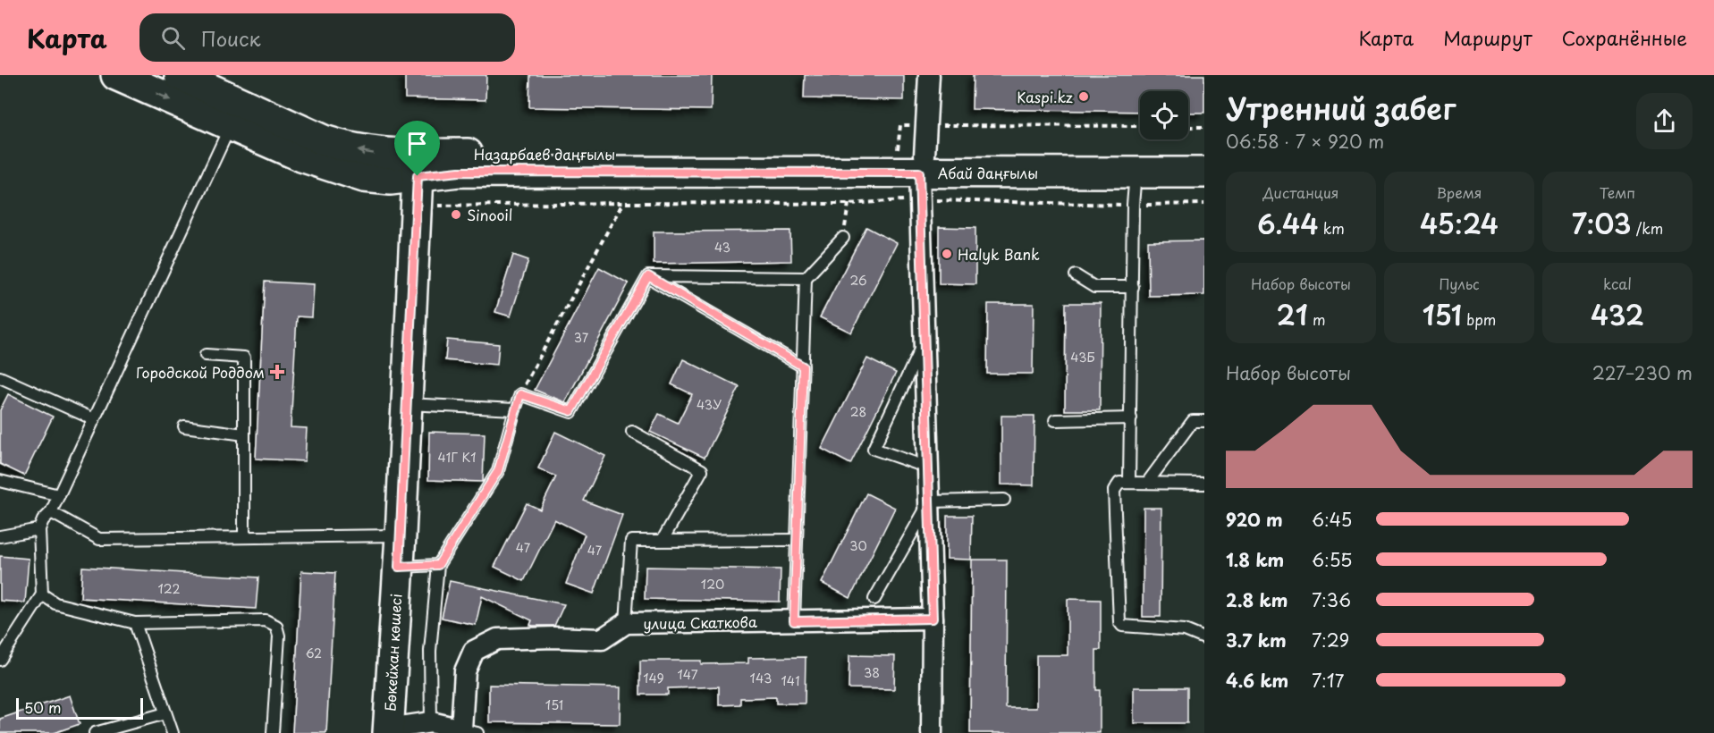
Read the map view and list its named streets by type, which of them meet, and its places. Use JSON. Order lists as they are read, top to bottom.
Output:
{
  "streets": {
    "main road": ["Назарбаев даңғылы", "Абай даңғылы", "Бөкейхан көшесі"],
    "street": ["улица Скаткова"]
  },
  "crossings": [
    ["Назарбаев даңғылы", "Абай даңғылы"],
    ["Назарбаев даңғылы", "Бөкейхан көшесі"]
  ],
  "places": {
    "other": ["Kaspi.kz", "Sinooil", "Halyk Bank"],
    "health": ["Городской Роддом"]
  },
  "house_numbers": [
    "43",
    "26",
    "37",
    "43Б",
    "43У",
    "28",
    "41Г К1",
    "30",
    "47",
    "47",
    "120",
    "122",
    "62",
    "38",
    "147",
    "149",
    "143",
    "141",
    "151"
  ],
  "scale_bar": "50 m",
  "page": {
    "header": "Карта",
    "search": "Поиск",
    "nav": ["Карта", "Маршрут", "Сохранённые"],
    "heading": ["Утренний забег", "06:58 · 7 × 920 m"],
    "stats": [
      ["Дистанция", "6.44 km"],
      ["Время", "45:24"],
      ["Темп", "7:03 /km"],
      ["Набор высоты", "21 m"],
      ["Пульс", "151 bpm"],
      ["kcal", "432"]
    ],
    "chart": ["Набор высоты", "227–230 m"],
    "list": [
      {
        "name": "920 m",
        "note": "6:45"
      },
      {
        "name": "1.8 km",
        "note": "6:55"
      },
      {
        "name": "2.8 km",
        "note": "7:36"
      },
      {
        "name": "3.7 km",
        "note": "7:29"
      },
      {
        "name": "4.6 km",
        "note": "7:17"
      }
    ],
    "scale": "50 m"
  }
}
